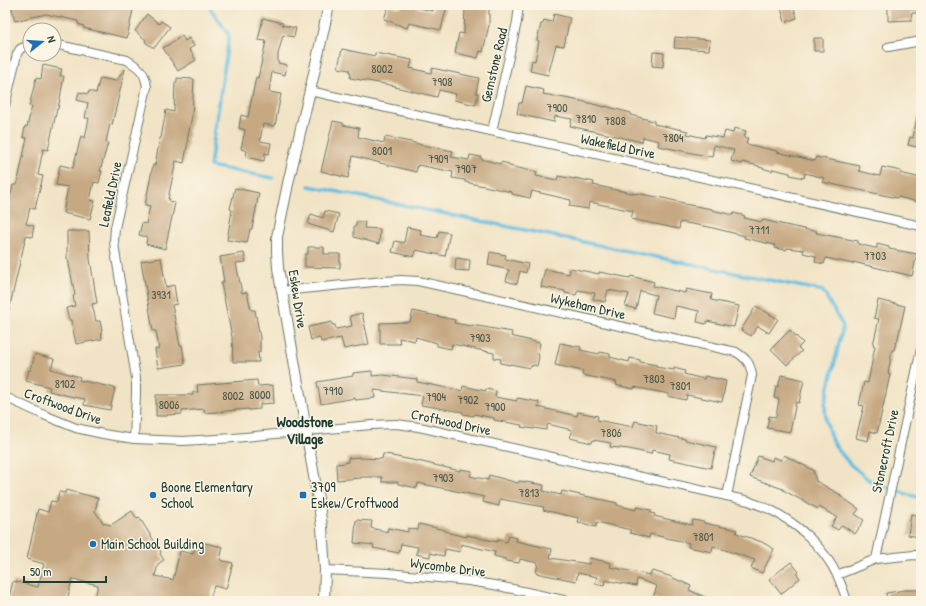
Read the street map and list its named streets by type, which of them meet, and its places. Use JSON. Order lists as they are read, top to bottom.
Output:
{
  "streets": {
    "street": [
      "Gemstone Road",
      "Wakefield Drive",
      "Leafield Drive",
      "Eskew Drive",
      "Wykeham Drive",
      "Croftwood Drive",
      "Stonecroft Drive",
      "Wycombe Drive"
    ]
  },
  "crossings": [
    ["Gemstone Road", "Wakefield Drive"],
    ["Wakefield Drive", "Eskew Drive"],
    ["Leafield Drive", "Croftwood Drive"],
    ["Eskew Drive", "Wykeham Drive"],
    ["Eskew Drive", "Croftwood Drive"],
    ["Eskew Drive", "Wycombe Drive"],
    ["Wykeham Drive", "Croftwood Drive"]
  ],
  "districts": ["Woodstone Village"],
  "places": {
    "other": ["Boone Elementary School", "Main School Building"],
    "transit": ["3709 Eskew/Croftwood"]
  },
  "house_numbers": [
    "8002",
    "7908",
    "7900",
    "7810",
    "7808",
    "7804",
    "8001",
    "7909",
    "7907",
    "7711",
    "7703",
    "3931",
    "7903",
    "7803",
    "8102",
    "7801",
    "7910",
    "8000",
    "8002",
    "7904",
    "7902",
    "8006",
    "7900",
    "7806",
    "7903",
    "7813",
    "7801"
  ],
  "scale_bar": "50 m",
  "north": "right"
}
